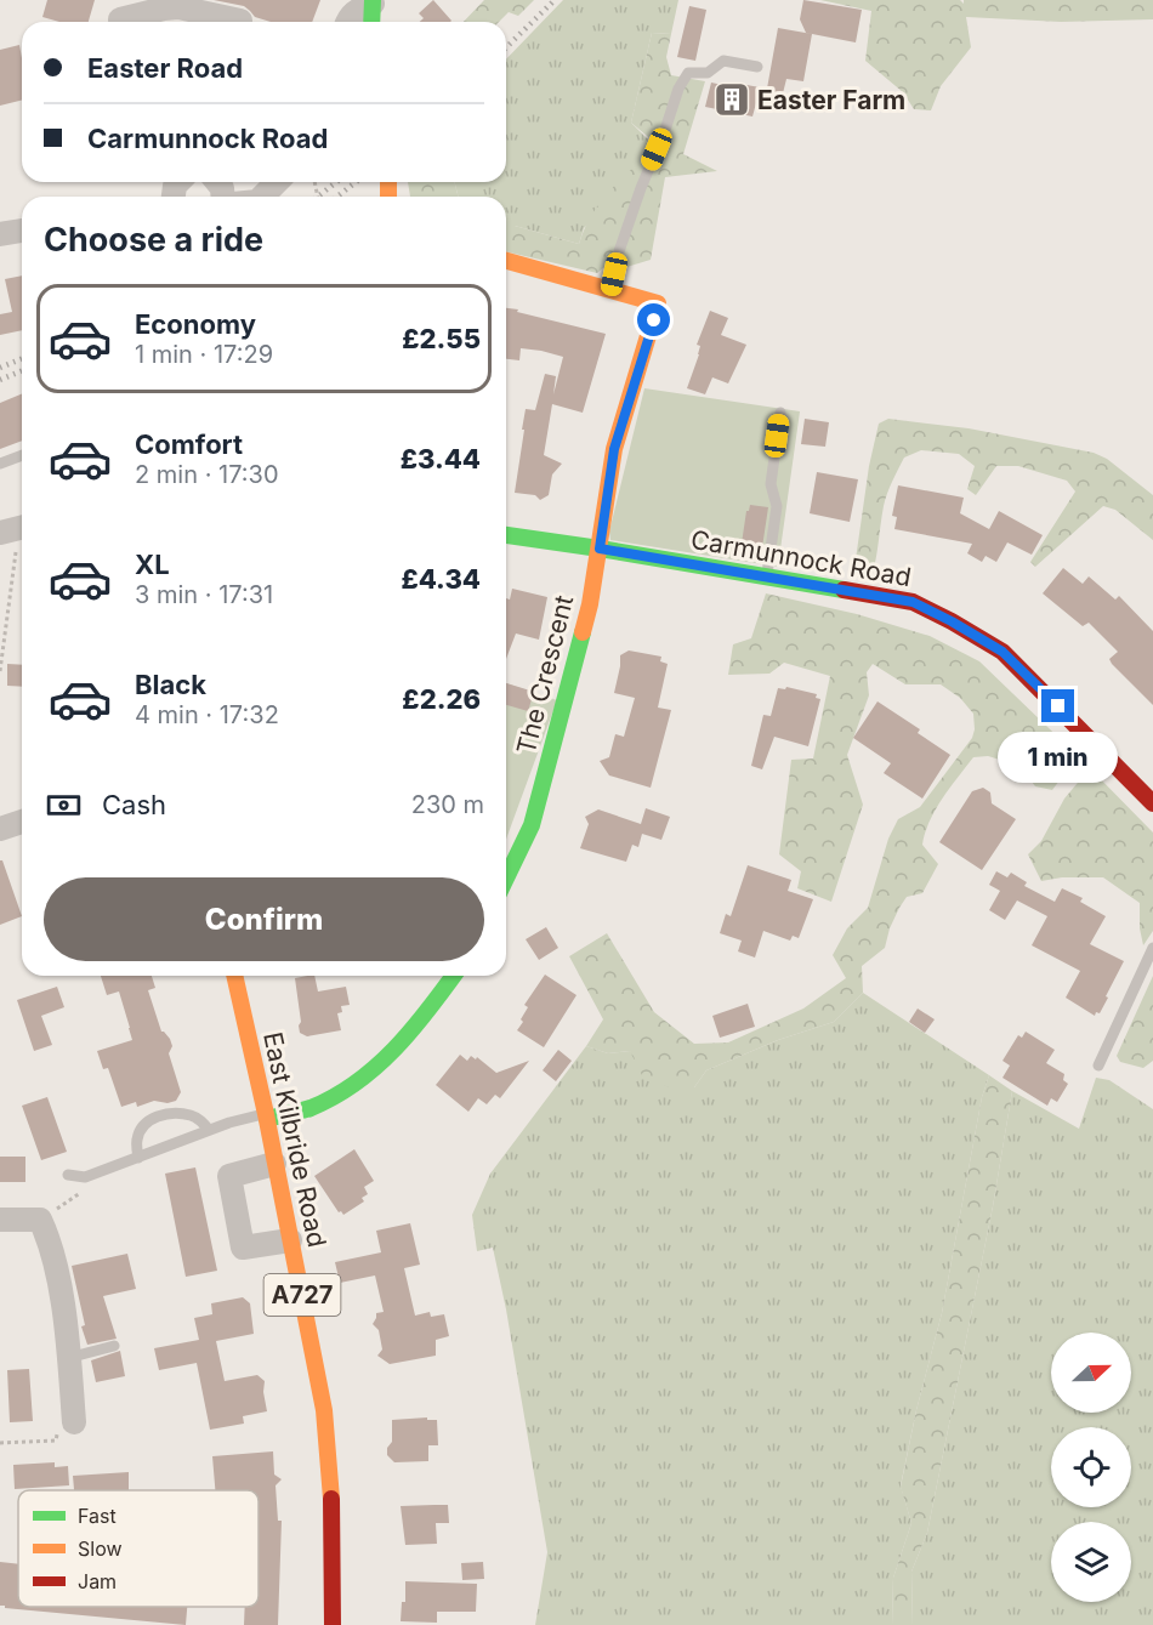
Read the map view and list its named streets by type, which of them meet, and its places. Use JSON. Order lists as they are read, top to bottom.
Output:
{
  "streets": {
    "main road": [
      "Carmunnock Road",
      "The Crescent",
      "East Kilbride Road",
      "A727"
    ]
  },
  "crossings": [
    ["Carmunnock Road", "The Crescent"]
  ],
  "places": {
    "building": ["Easter Farm"]
  },
  "legend": ["Fast", "Slow", "Jam"],
  "north": "right",
  "page": {
    "banner": ["Easter Road", "Carmunnock Road"],
    "heading": "Choose a ride",
    "list": [
      {
        "name": "Economy",
        "note": "1 min · 17:29",
        "value": "£2.55"
      },
      {
        "name": "Comfort",
        "note": "2 min · 17:30",
        "value": "£3.44"
      },
      {
        "name": "XL",
        "note": "3 min · 17:31",
        "value": "£4.34"
      },
      {
        "name": "Black",
        "note": "4 min · 17:32",
        "value": "£2.26"
      }
    ],
    "bubble": "1 min",
    "pay": ["Cash", "230 m"],
    "buttons": "Confirm"
  }
}
